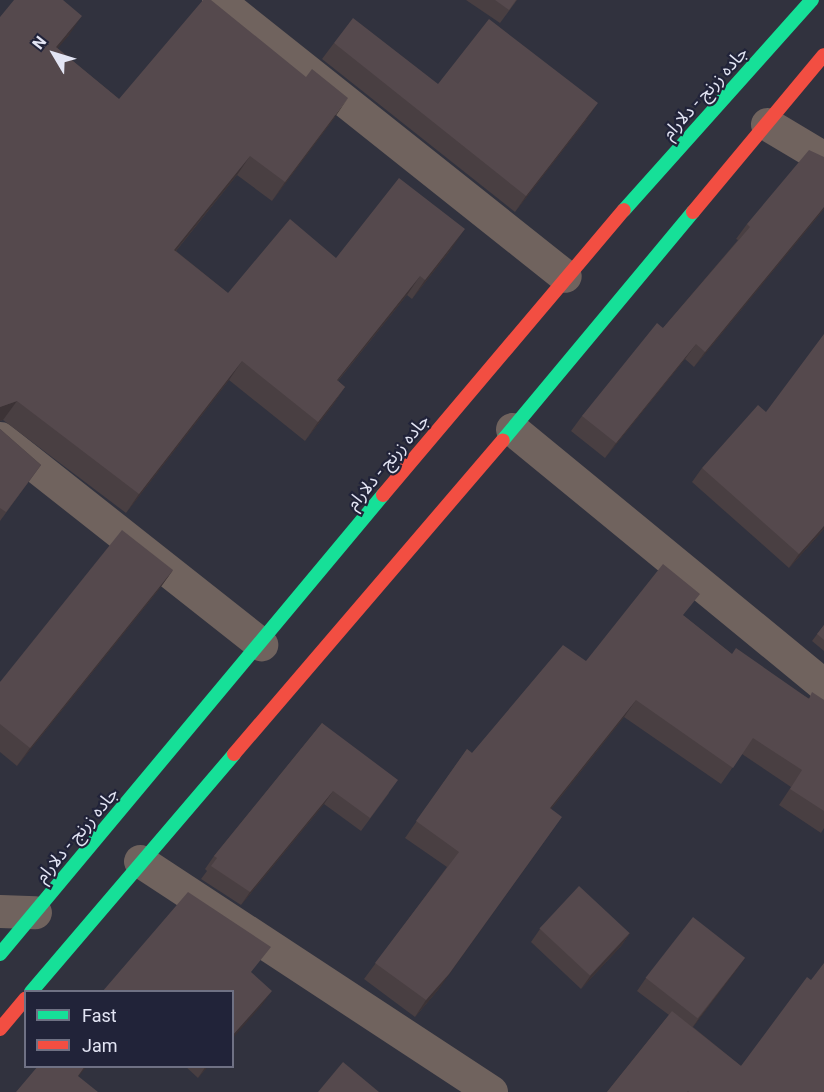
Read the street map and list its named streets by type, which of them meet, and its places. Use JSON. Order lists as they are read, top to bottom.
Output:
{
  "streets": {
    "highway": ["جاده زرنج - دلارام"]
  },
  "legend": ["Fast", "Jam"],
  "north": "top left"
}
